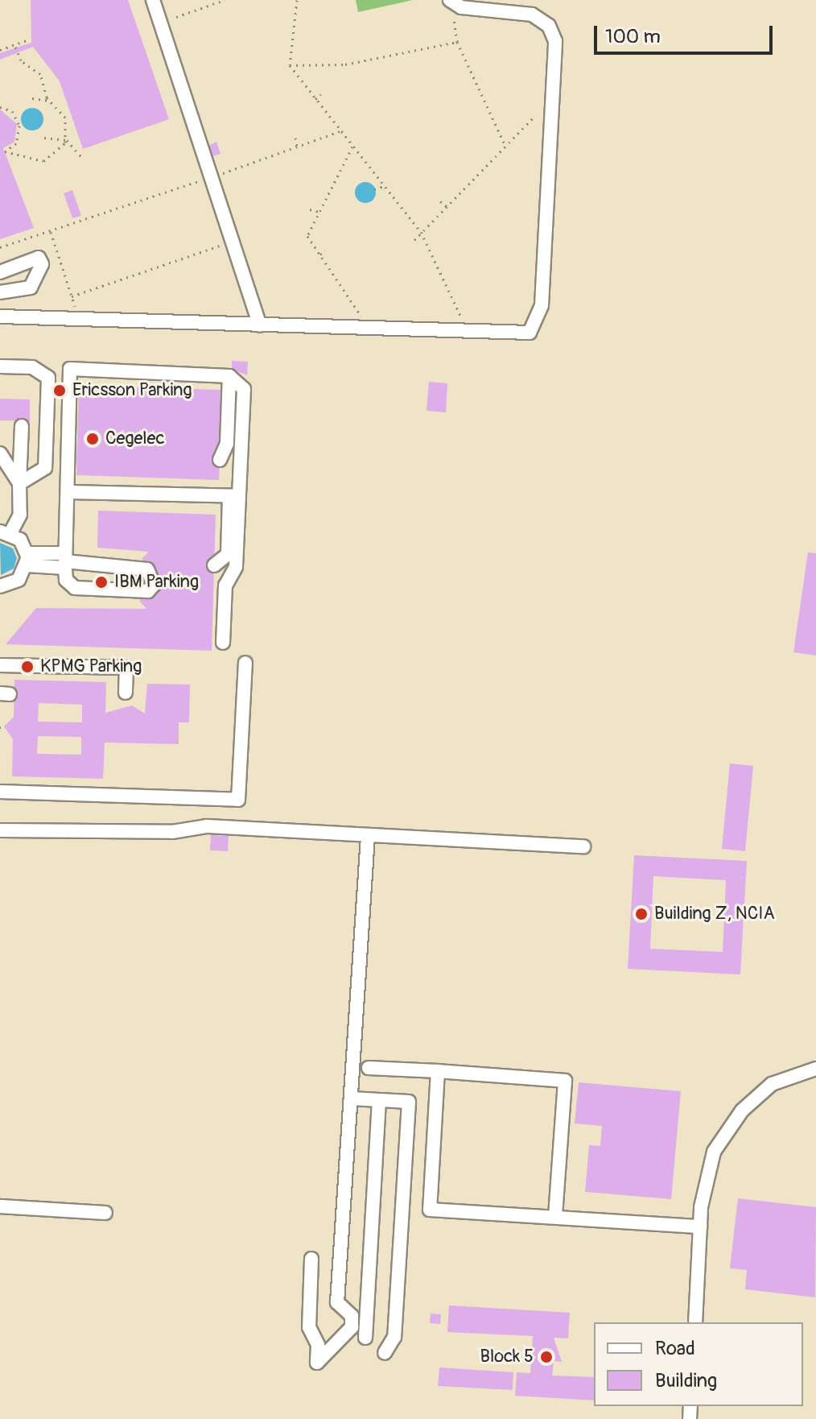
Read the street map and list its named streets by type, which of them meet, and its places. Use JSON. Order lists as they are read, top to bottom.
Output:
{
  "places": [
    "Ericsson Parking",
    "Cegelec",
    "IBM Parking",
    "KPMG Parking",
    "Building Z, NCIA",
    "Block 5"
  ],
  "legend": ["Road", "Building"],
  "scale_bar": "100 m"
}
